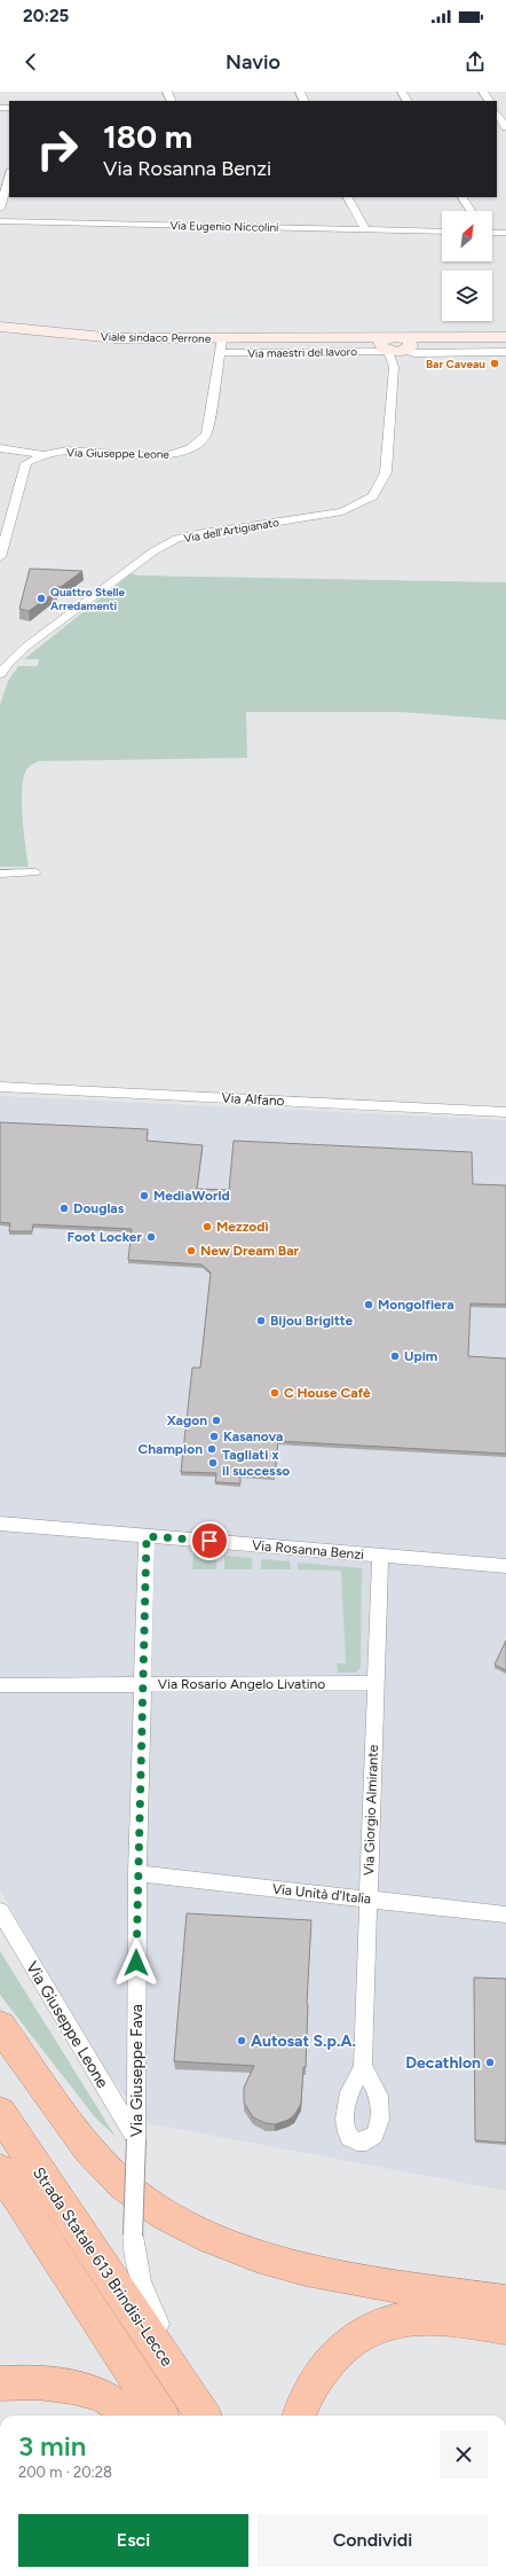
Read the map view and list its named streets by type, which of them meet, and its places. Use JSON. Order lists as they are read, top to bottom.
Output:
{
  "streets": {
    "highway": ["Strada Statale 613 Brindisi-Lecce"],
    "street": [
      "Via Eugenio Niccolini",
      "Viale sindaco Perrone",
      "Via maestri del lavoro",
      "Via Giuseppe Leone",
      "Via dell'Artigianato",
      "Via Alfano",
      "Via Rosanna Benzi",
      "Via Rosario Angelo Livatino",
      "Via Giorgio Almirante",
      "Via Unità d'Italia",
      "Via Giuseppe Fava"
    ]
  },
  "crossings": [
    ["Viale sindaco Perrone", "Via maestri del lavoro"],
    ["Viale sindaco Perrone", "Via Giuseppe Leone"],
    ["Viale sindaco Perrone", "Via dell'Artigianato"],
    ["Via maestri del lavoro", "Via Giuseppe Leone"],
    ["Via maestri del lavoro", "Via dell'Artigianato"],
    ["Via Giuseppe Leone", "Via Giuseppe Fava"],
    ["Via Rosanna Benzi", "Via Giorgio Almirante"],
    ["Via Rosanna Benzi", "Via Giuseppe Fava"],
    ["Via Rosario Angelo Livatino", "Via Giorgio Almirante"],
    ["Via Rosario Angelo Livatino", "Via Giuseppe Fava"],
    ["Via Giorgio Almirante", "Via Unità d'Italia"],
    ["Via Unità d'Italia", "Via Giuseppe Fava"]
  ],
  "places": [
    "Bar Caveau",
    "Quattro Stelle Arredamenti",
    "MediaWorld",
    "Douglas",
    "Mezzodì",
    "Foot Locker",
    "New Dream Bar",
    "Mongolfiera",
    "Bijou Brigitte",
    "Upim",
    "C House Cafè",
    "Xagon",
    "Kasanova",
    "Champion",
    "Tagliati x il successo",
    "Autosat S.p.A.",
    "Decathlon"
  ],
  "north": "top right",
  "page": {
    "status": "20:25",
    "header": "Navio",
    "turn": ["180 m", "Via Rosanna Benzi"],
    "heading": ["3 min", "200 m · 20:28"],
    "buttons": ["Esci", "Condividi"]
  }
}
